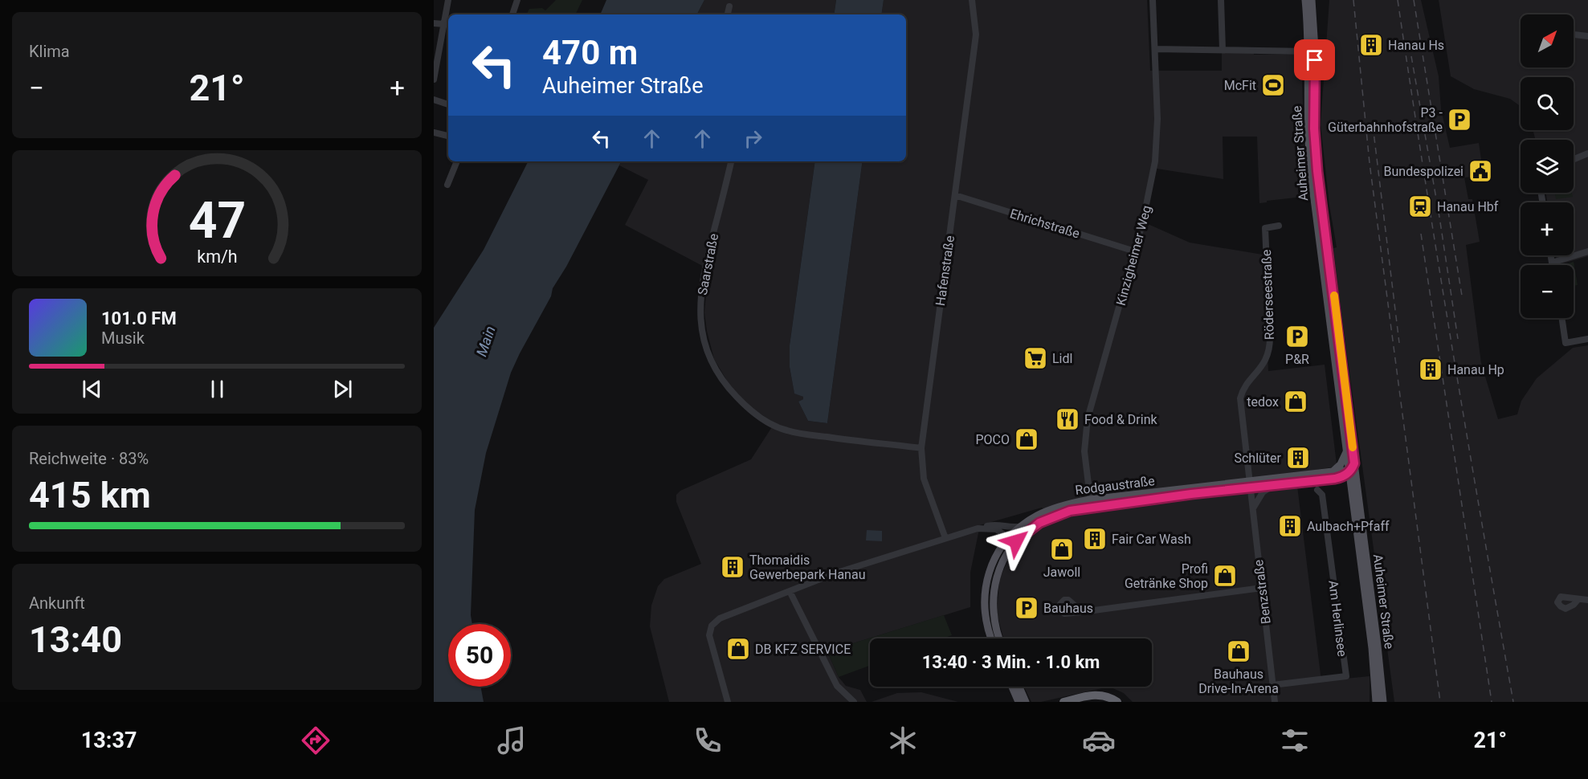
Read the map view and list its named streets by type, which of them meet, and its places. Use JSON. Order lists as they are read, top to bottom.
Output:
{
  "streets": {
    "main road": ["Auheimer Straße", "Rodgaustraße"],
    "street": [
      "Ehrichstraße",
      "Kinzigheimer Weg",
      "Saarstraße",
      "Hafenstraße",
      "Röderseestraße",
      "Benzstraße",
      "Am Herlinsee"
    ]
  },
  "crossings": [
    ["Auheimer Straße", "Rodgaustraße"],
    ["Ehrichstraße", "Kinzigheimer Weg"],
    ["Ehrichstraße", "Hafenstraße"],
    ["Kinzigheimer Weg", "Rodgaustraße"],
    ["Saarstraße", "Hafenstraße"],
    ["Röderseestraße", "Rodgaustraße"],
    ["Röderseestraße", "Benzstraße"],
    ["Rodgaustraße", "Benzstraße"],
    ["Benzstraße", "Am Herlinsee"]
  ],
  "water": ["Main"],
  "places": {
    "building": [
      "Hanau Hs",
      "Hanau Hp",
      "Schlüter",
      "Aulbach+Pfaff",
      "Fair Car Wash",
      "Thomaidis Gewerbepark Hanau"
    ],
    "sports": ["McFit"],
    "parking": ["P3 - Güterbahnhofstraße", "P&R", "Bauhaus"],
    "public building": ["Bundespolizei"],
    "station": ["Hanau Hbf"],
    "supermarket": ["Lidl"],
    "shop": [
      "tedox",
      "POCO",
      "Jawoll",
      "Profi Getränke Shop",
      "DB KFZ SERVICE",
      "Bauhaus Drive-In-Arena"
    ],
    "restaurant": ["Food & Drink"]
  },
  "north": "top right",
  "page": {
    "tile": [
      "Klima",
      ["Reichweite · 83%", "415 km"],
      ["Ankunft", "13:40"]
    ],
    "map_buttons": ["+", "−"],
    "turn": ["470 m", "Auheimer Straße"],
    "heat": ["−", "21°", "+"],
    "song": ["101.0 FM", "Musik"],
    "limit": "50",
    "trip": "13:40 · 3 Min. · 1.0 km",
    "tabs": ["13:37", "21°"],
    "gauge": ["47", "km/h"]
  }
}
